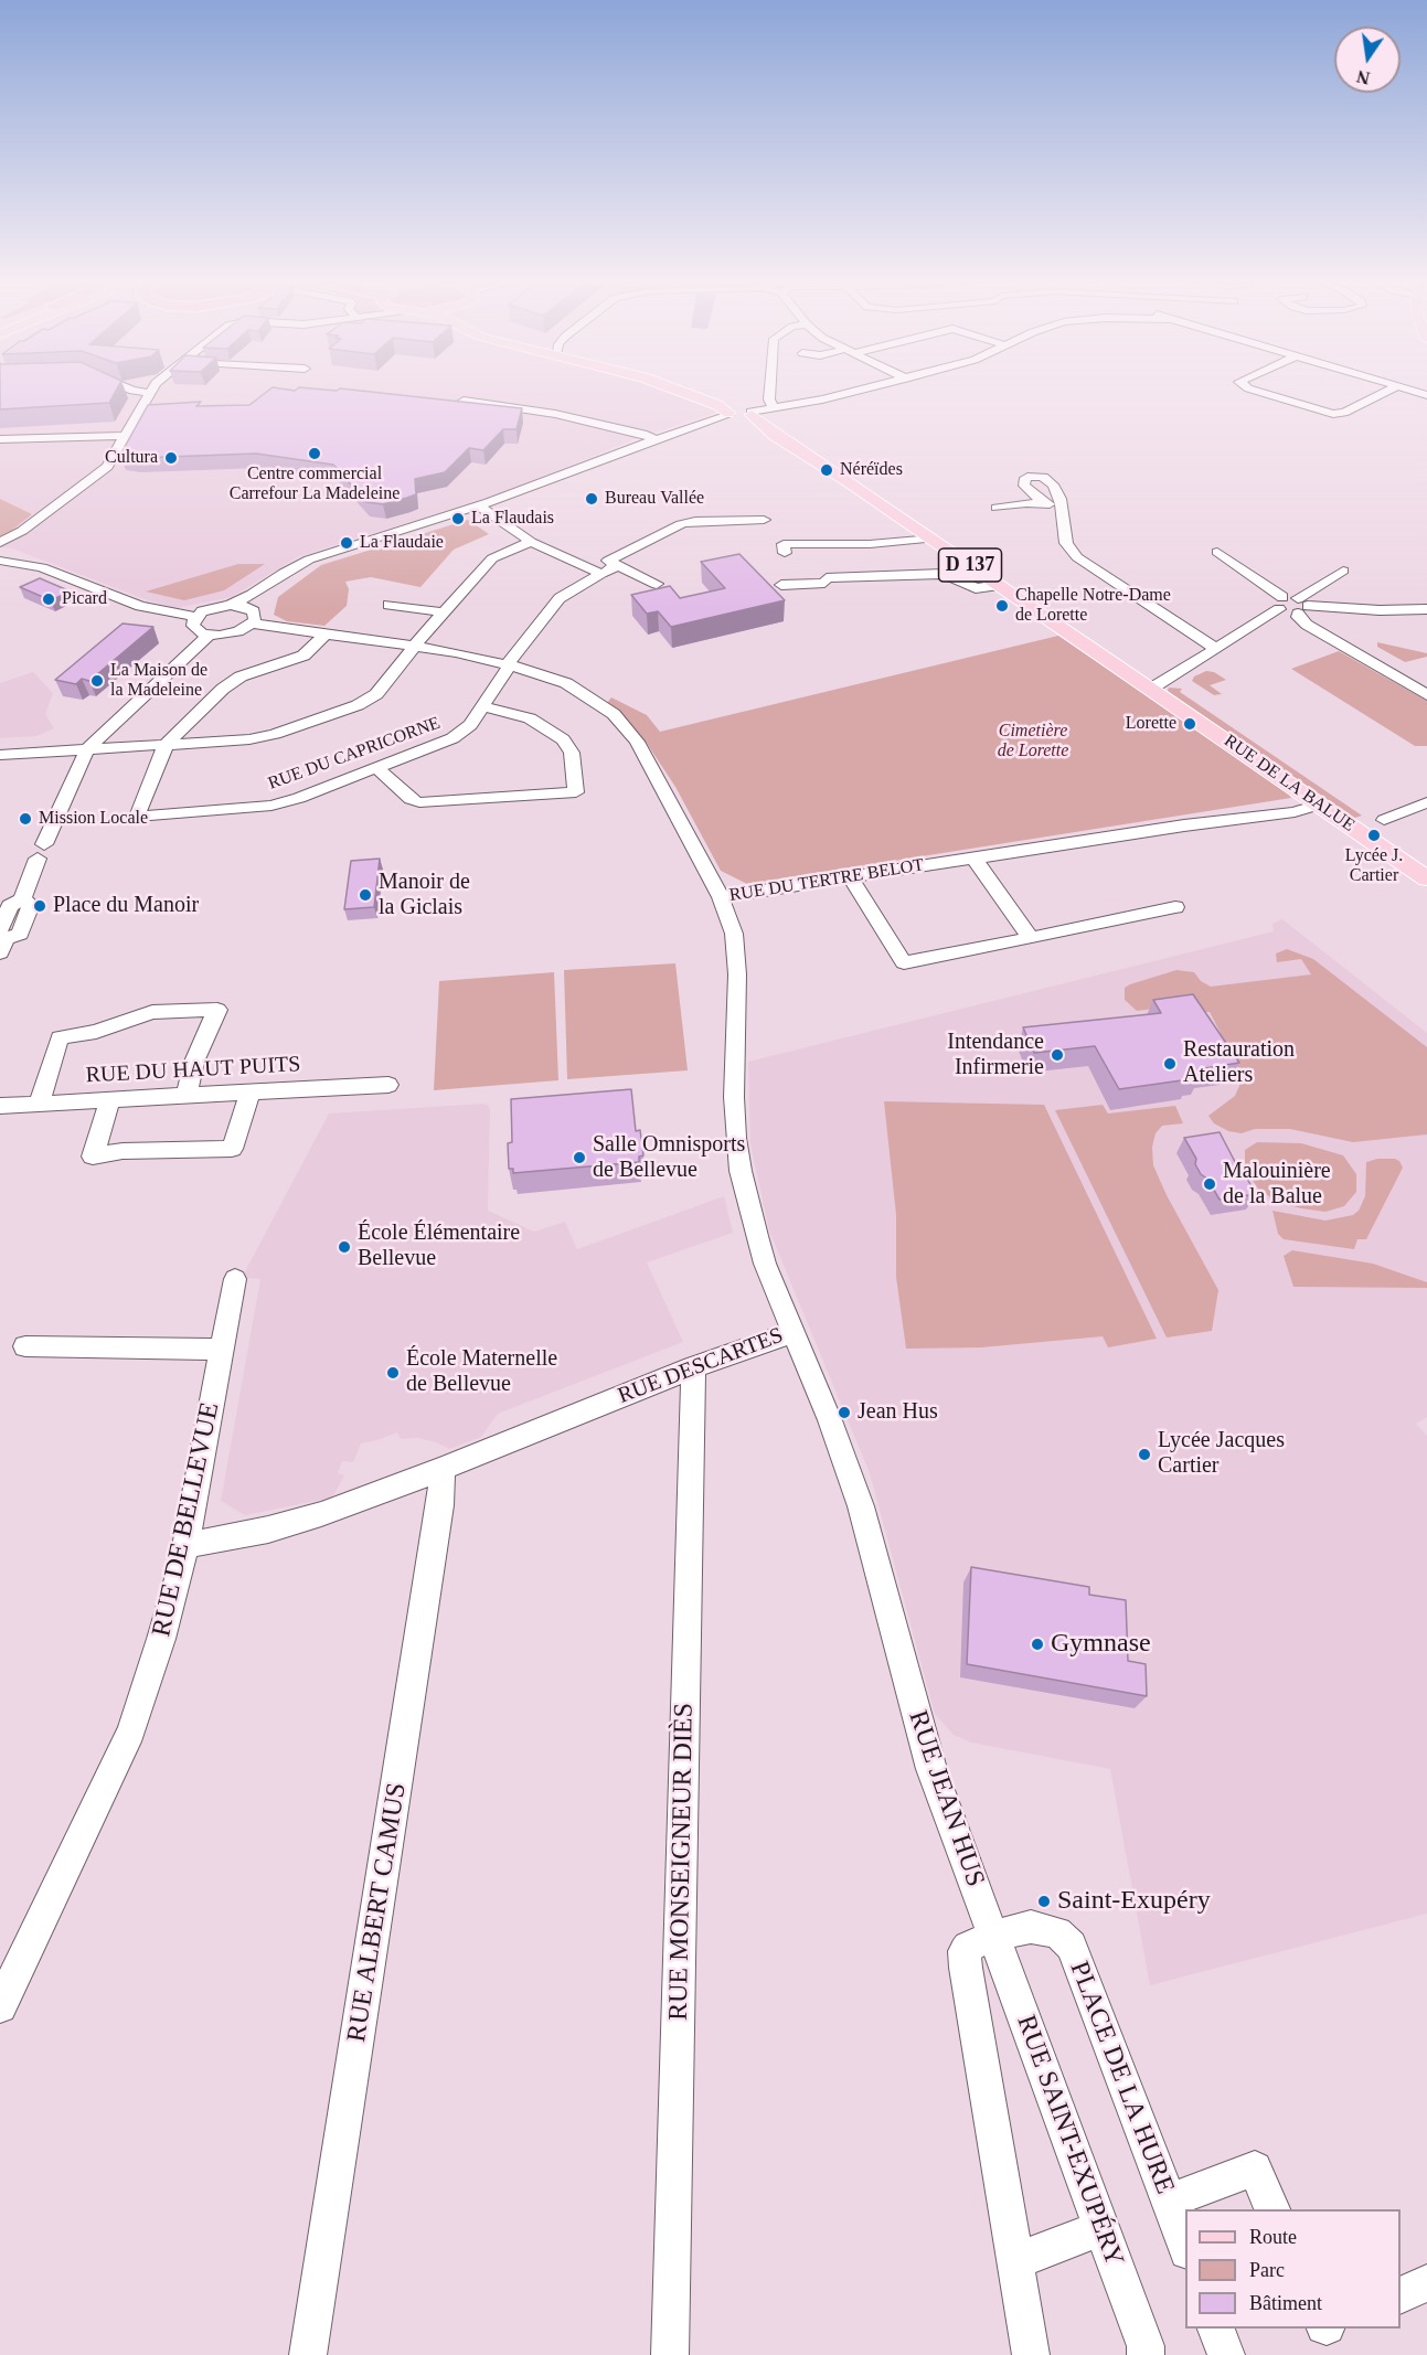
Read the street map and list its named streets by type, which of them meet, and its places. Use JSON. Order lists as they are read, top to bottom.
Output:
{
  "streets": {
    "main road": ["D 137", "RUE DE LA BALUE"],
    "street": [
      "RUE DU CAPRICORNE",
      "RUE DU TERTRE BELOT",
      "RUE DU HAUT PUITS",
      "RUE DESCARTES",
      "RUE DE BELLEVUE",
      "RUE JEAN HUS",
      "RUE MONSEIGNEUR DIÈS",
      "RUE ALBERT CAMUS",
      "PLACE DE LA HURE",
      "RUE SAINT-EXUPÉRY"
    ]
  },
  "crossings": [
    ["D 137", "RUE DE LA BALUE"],
    ["RUE DU CAPRICORNE", "RUE DU TERTRE BELOT"],
    ["RUE DE LA BALUE", "RUE DU TERTRE BELOT"],
    ["RUE DU TERTRE BELOT", "RUE DESCARTES"],
    ["RUE DESCARTES", "RUE DE BELLEVUE"],
    ["RUE DESCARTES", "RUE JEAN HUS"],
    ["RUE DESCARTES", "RUE MONSEIGNEUR DIÈS"],
    ["RUE DESCARTES", "RUE ALBERT CAMUS"],
    ["RUE JEAN HUS", "PLACE DE LA HURE"],
    ["RUE JEAN HUS", "RUE SAINT-EXUPÉRY"],
    ["PLACE DE LA HURE", "RUE SAINT-EXUPÉRY"]
  ],
  "parks": ["Cimetière de Lorette"],
  "places": [
    "Centre commercial Carrefour La Madeleine",
    "Cultura",
    "Néréïdes",
    "Bureau Vallée",
    "La Flaudais",
    "La Flaudaie",
    "Picard",
    "Chapelle Notre-Dame de Lorette",
    "La Maison de la Madeleine",
    "Lorette",
    "Mission Locale",
    "Lycée J. Cartier",
    "Manoir de la Giclais",
    "Place du Manoir",
    "Intendance Infirmerie",
    "Restauration Ateliers",
    "Salle Omnisports de Bellevue",
    "Malouinière de la Balue",
    "École Élémentaire Bellevue",
    "École Maternelle de Bellevue",
    "Jean Hus",
    "Lycée Jacques Cartier",
    "Gymnase",
    "Saint-Exupéry"
  ],
  "legend": ["Route", "Parc", "Bâtiment"],
  "north": "bottom"
}
